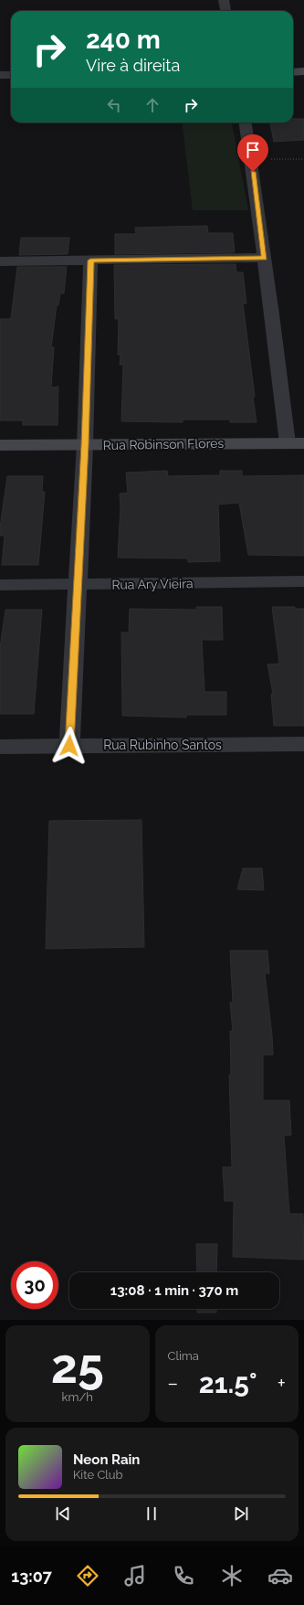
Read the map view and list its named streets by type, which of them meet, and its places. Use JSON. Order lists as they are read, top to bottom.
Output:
{
  "streets": {
    "street": ["Rua Robinson Flores", "Rua Ary Vieira", "Rua Rubinho Santos"]
  },
  "page": {
    "turn": ["240 m", "Vire à direita"],
    "limit": "30",
    "trip": "13:08 · 1 min · 370 m",
    "tile": [
      ["25", "km/h"],
      "Clima"
    ],
    "heat": ["−", "21.5°", "+"],
    "song": ["Neon Rain", "Kite Club"],
    "tabs": "13:07"
  }
}
